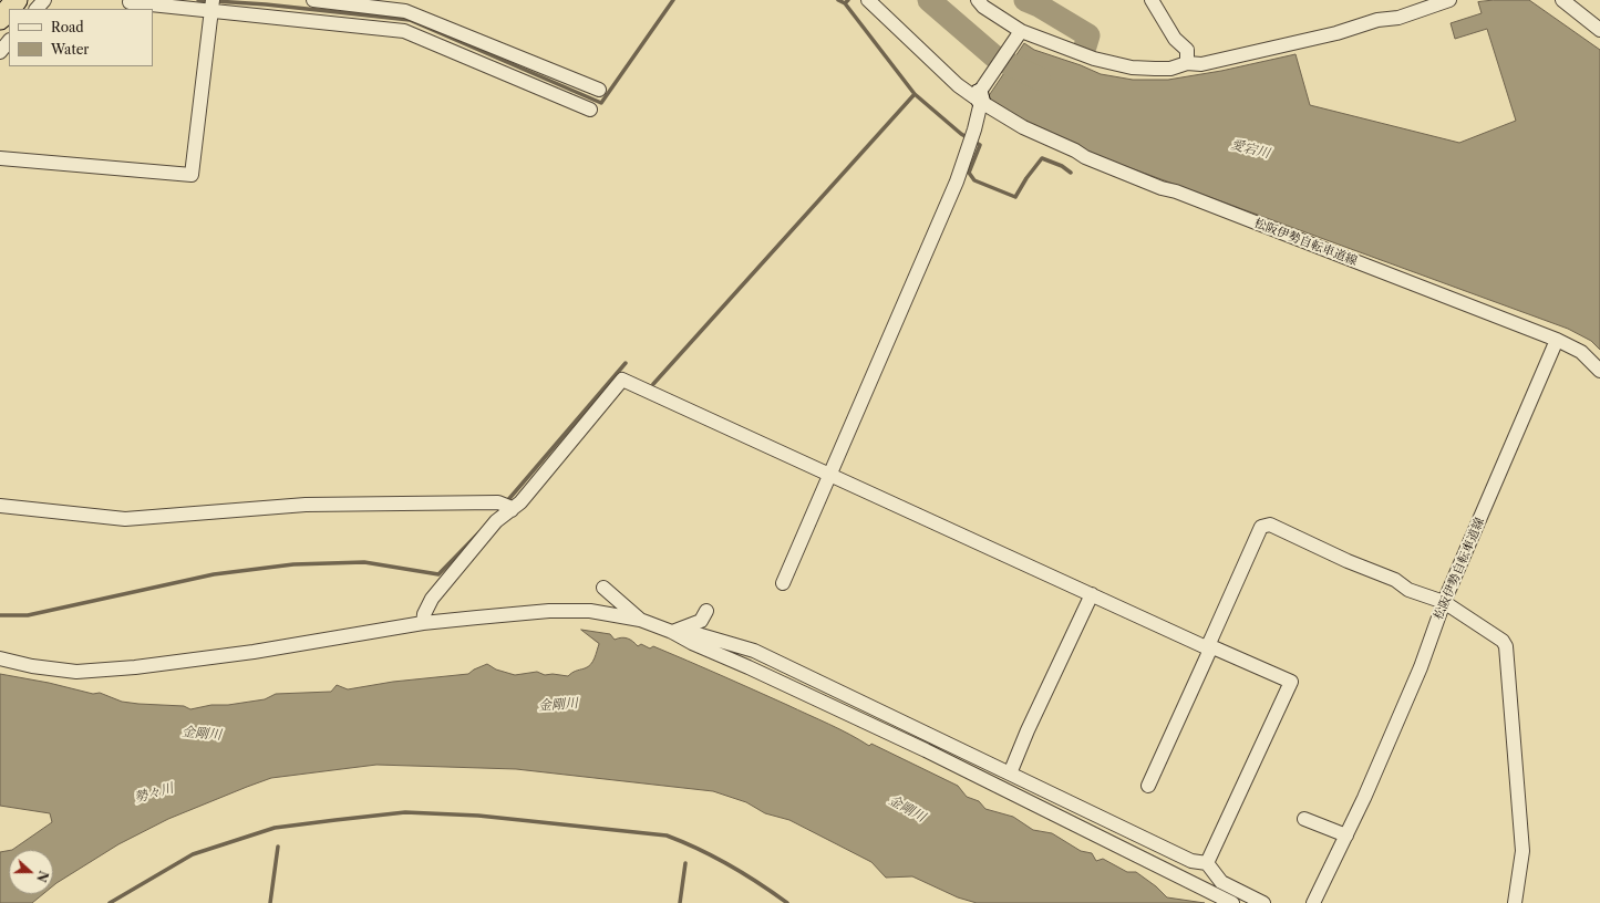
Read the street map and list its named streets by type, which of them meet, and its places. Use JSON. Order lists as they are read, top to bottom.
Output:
{
  "streets": {
    "street": ["松阪伊勢自転車道線"]
  },
  "water": ["愛宕川", "金剛川", "勢々川"],
  "legend": ["Road", "Water"],
  "north": "right"
}
